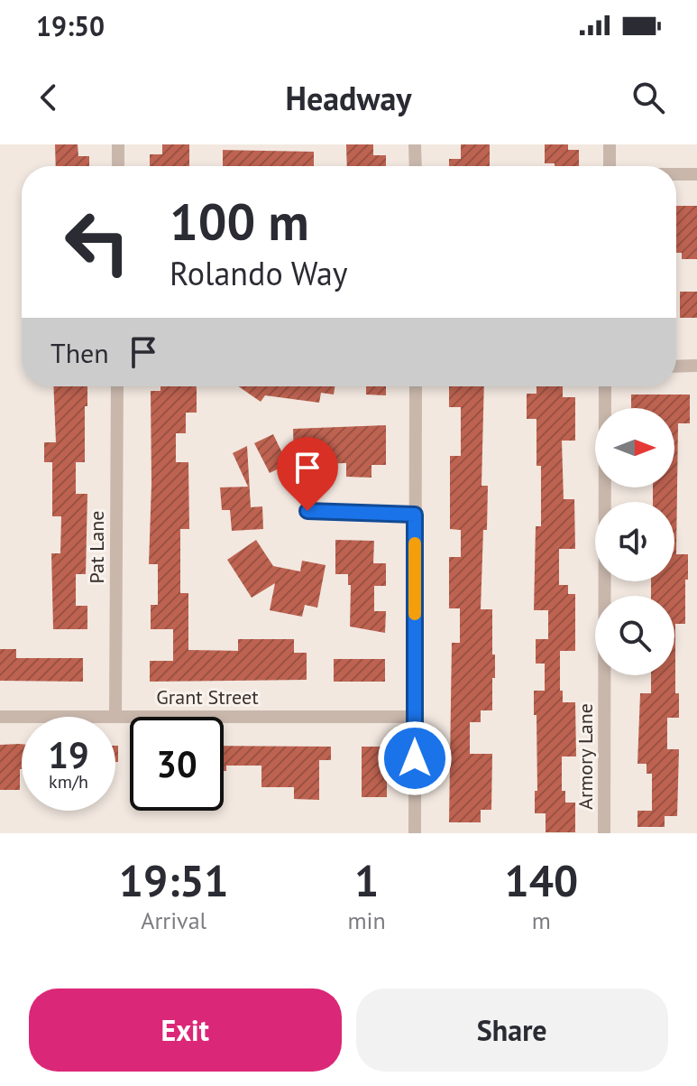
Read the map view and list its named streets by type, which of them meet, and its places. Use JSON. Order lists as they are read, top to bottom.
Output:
{
  "streets": {
    "street": ["Pat Lane", "Grant Street", "Armory Lane"]
  },
  "crossings": [
    ["Pat Lane", "Grant Street"]
  ],
  "north": "right",
  "page": {
    "status": "19:50",
    "header": "Headway",
    "turn": ["100 m", "Rolando Way"],
    "then": "Then",
    "speed": "19 km/h",
    "limit": "30",
    "eta": [
      "19:51",
      "Arrival",
      "1",
      "min",
      "140",
      "m"
    ],
    "buttons": ["Exit", "Share"]
  }
}
